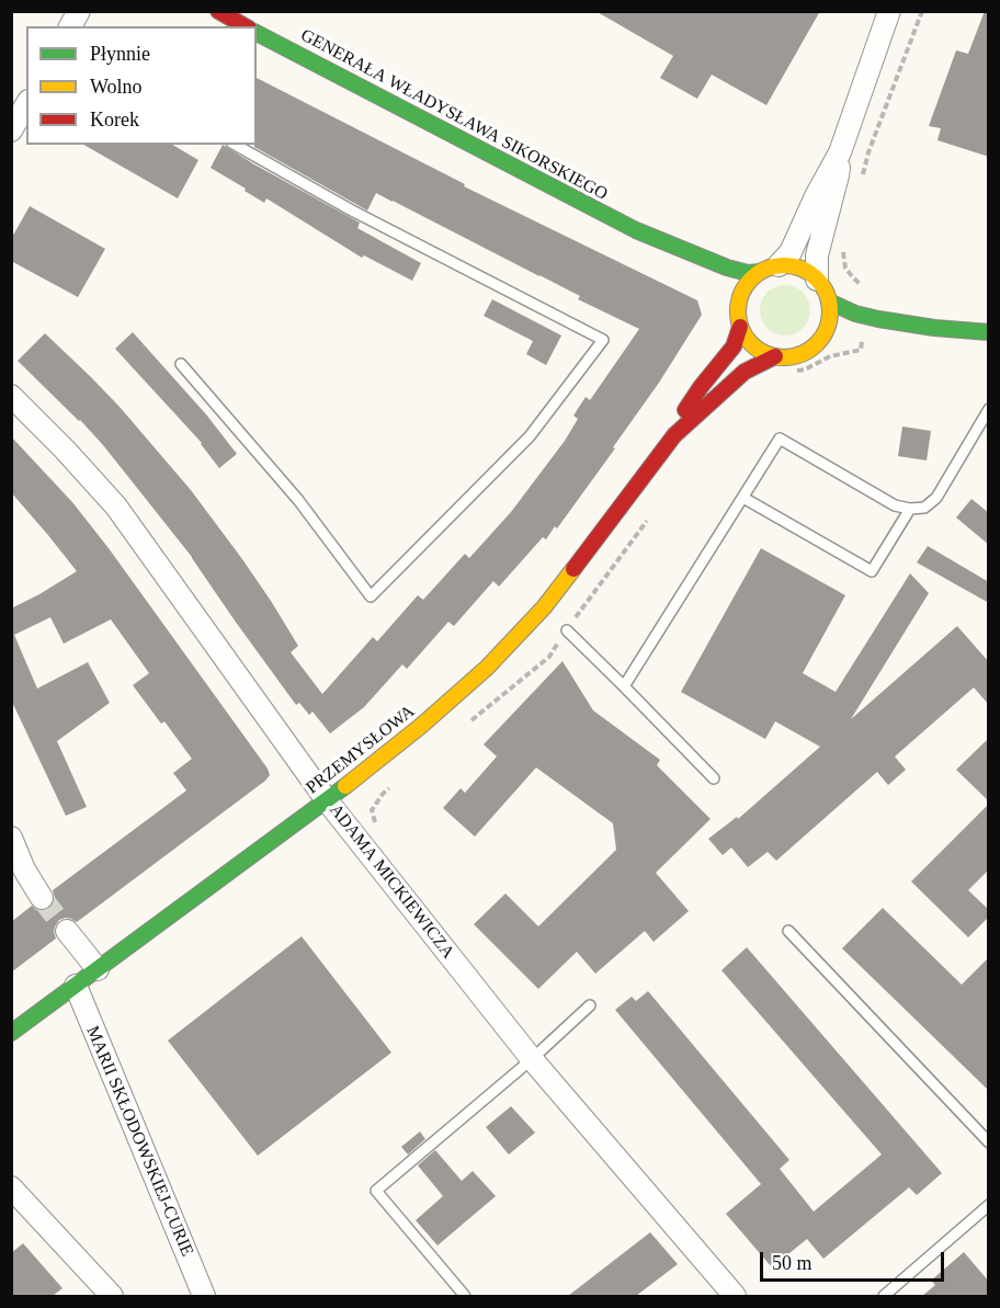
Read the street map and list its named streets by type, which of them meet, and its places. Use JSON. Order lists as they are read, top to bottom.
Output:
{
  "streets": {
    "street": [
      "GENERAŁA WŁADYSŁAWA SIKORSKIEGO",
      "PRZEMYSŁOWA",
      "ADAMA MICKIEWICZA",
      "MARII SKŁODOWSKIEJ-CURIE"
    ]
  },
  "crossings": [
    ["GENERAŁA WŁADYSŁAWA SIKORSKIEGO", "PRZEMYSŁOWA"],
    ["PRZEMYSŁOWA", "ADAMA MICKIEWICZA"],
    ["PRZEMYSŁOWA", "MARII SKŁODOWSKIEJ-CURIE"]
  ],
  "legend": ["Płynnie", "Wolno", "Korek"],
  "scale_bar": "50 m"
}
